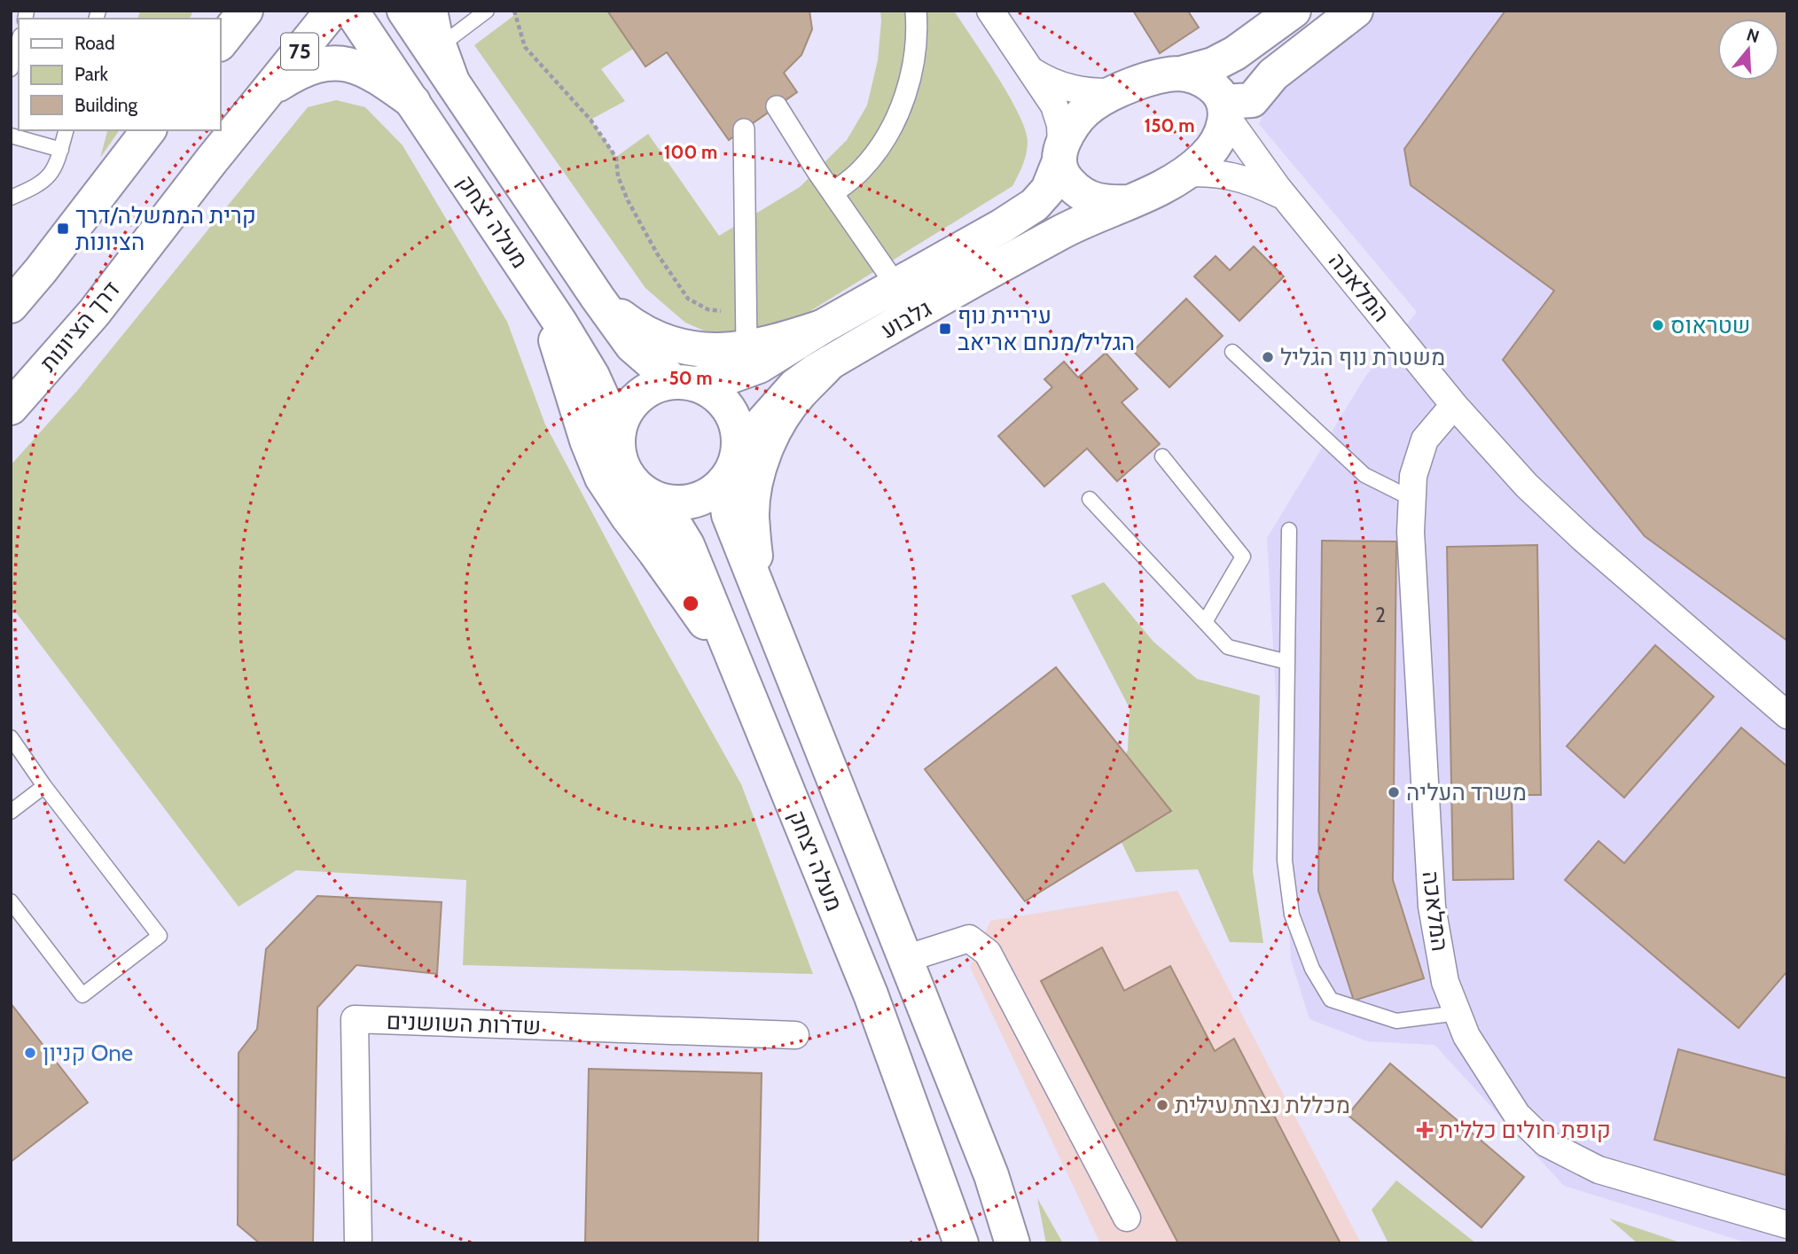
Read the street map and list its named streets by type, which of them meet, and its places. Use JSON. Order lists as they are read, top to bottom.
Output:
{
  "streets": {
    "main road": [
      "75",
      "מעלה יצחק",
      "גלבוע",
      "דרך הציונות"
    ],
    "street": ["המלאכה", "שדרות השושנים"]
  },
  "crossings": [
    ["מעלה יצחק", "גלבוע"],
    ["המלאכה", "גלבוע"]
  ],
  "places": {
    "transit": ["קרית הממשלה/דרך הציונות", "עיריית נוף הגליל/מנחם אריאב"],
    "other": [
      "שטראוס",
      "משטרת נוף הגליל",
      "משרד העליה",
      "קניון One",
      "מכללת נצרת עילית"
    ],
    "health": ["קופת חולים כללית"]
  },
  "house_numbers": ["2"],
  "legend": ["Road", "Park", "Building"],
  "north": "top",
  "rings": ["150 m", "100 m", "50 m"]
}
